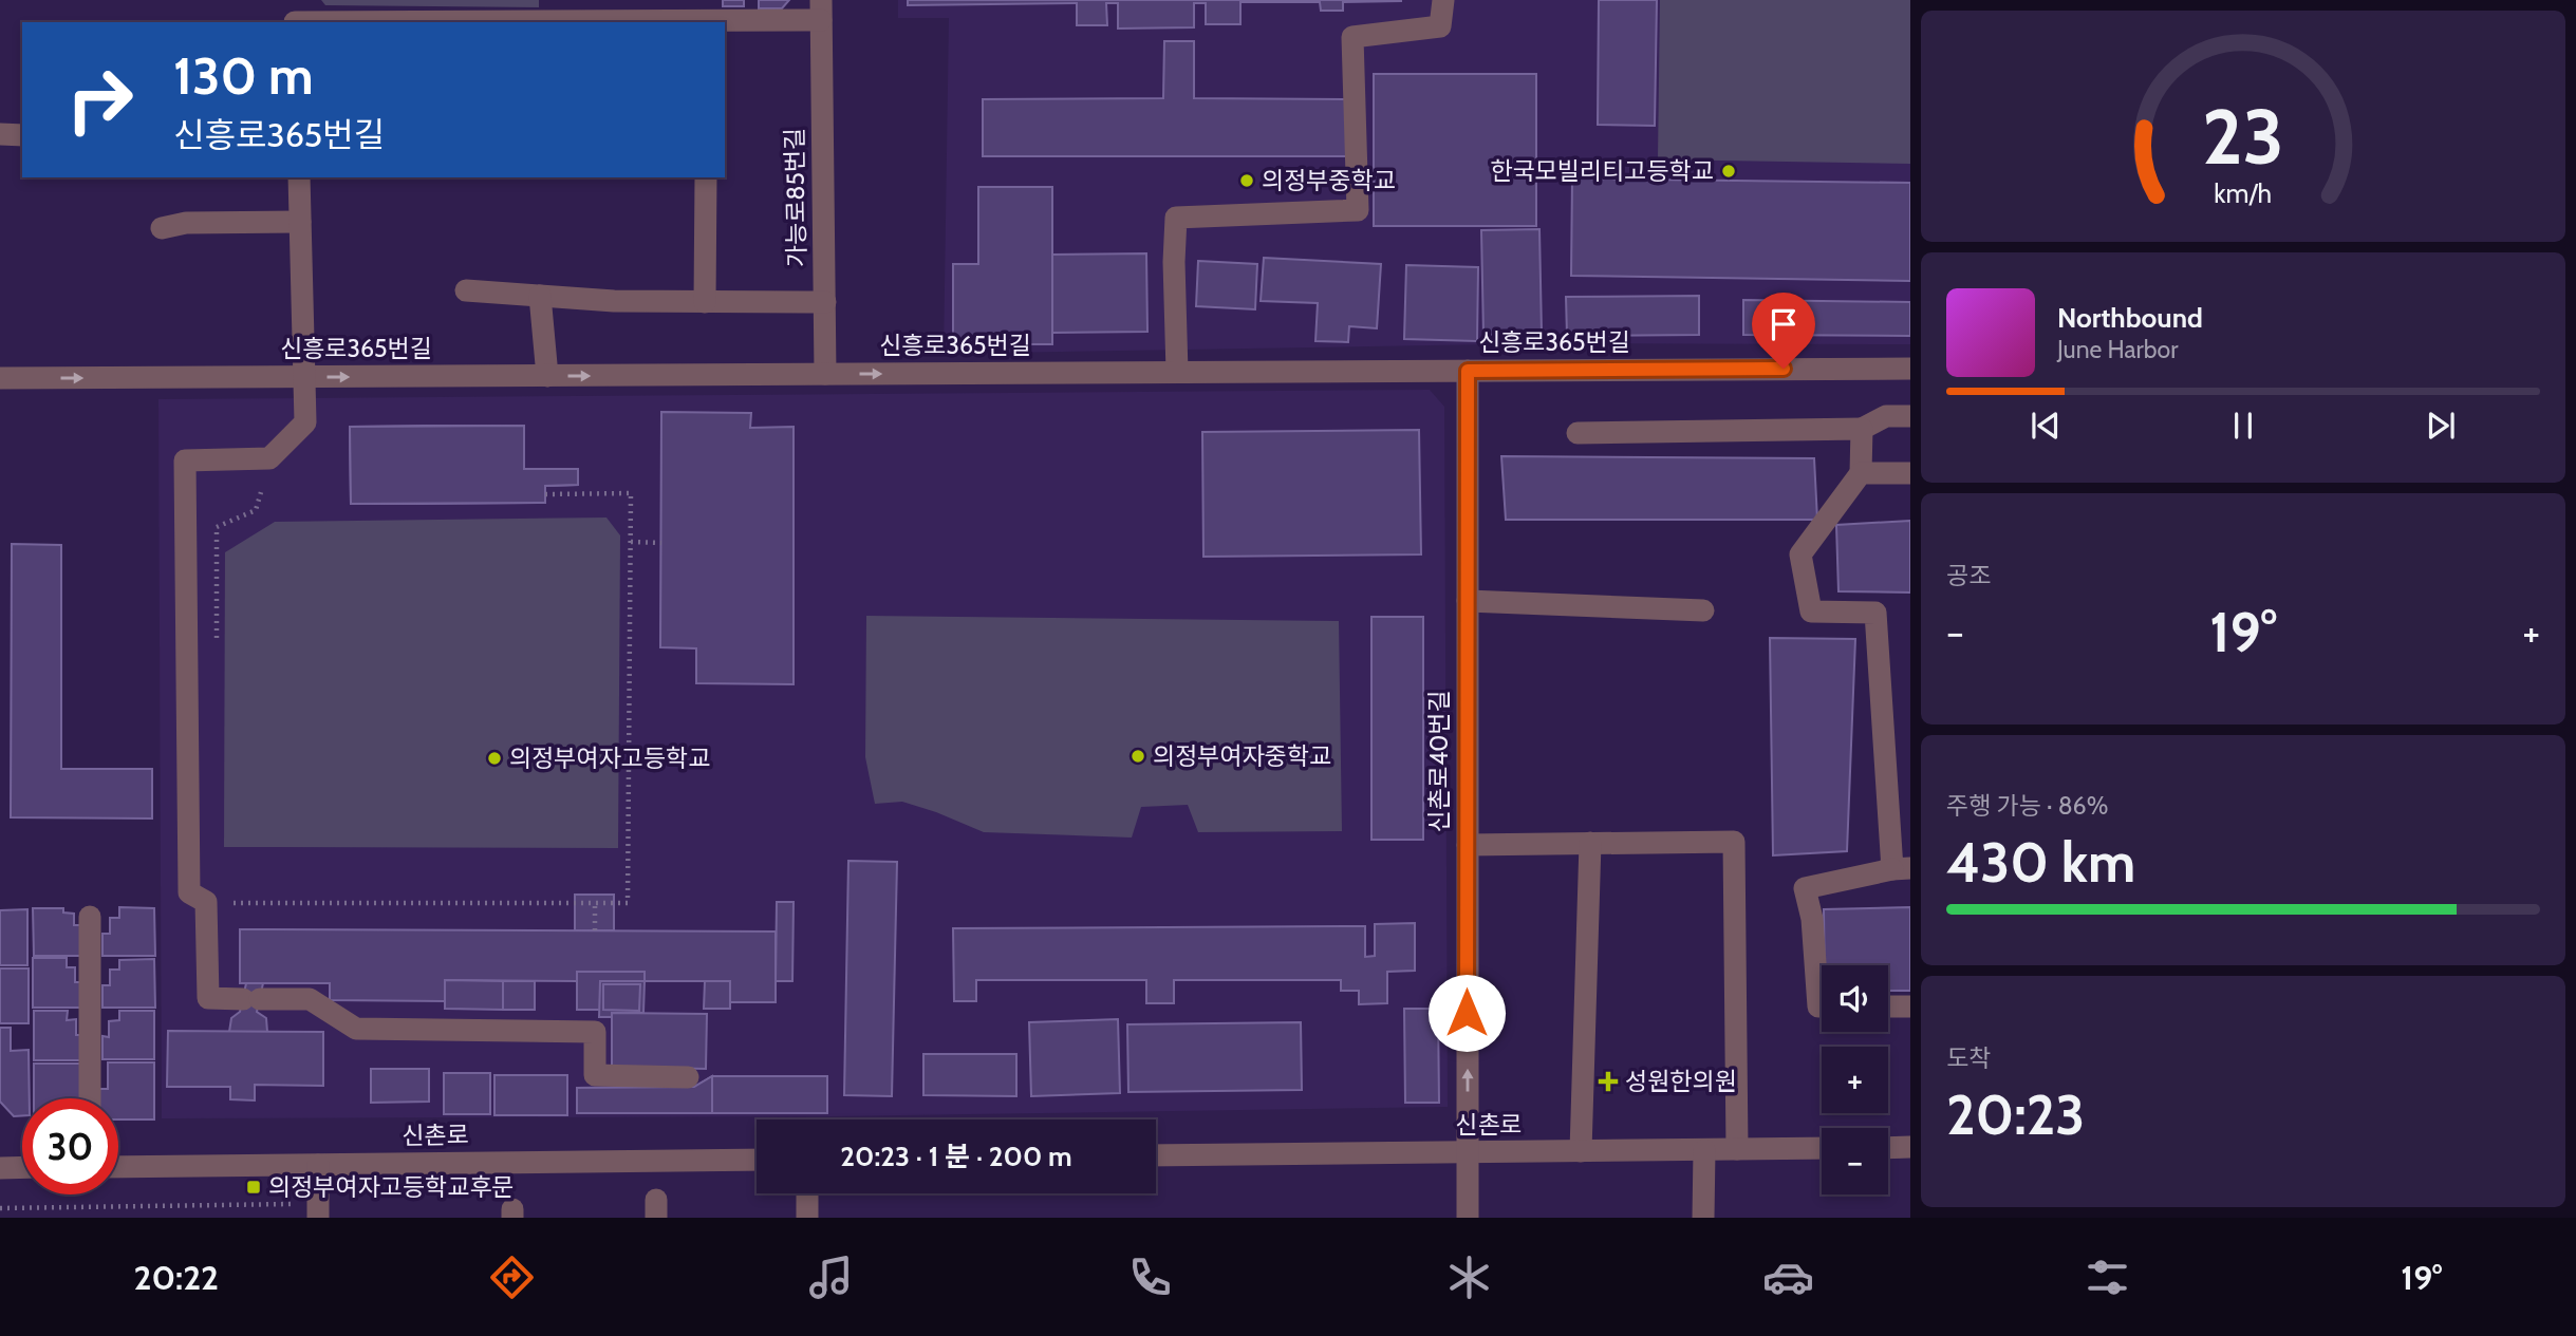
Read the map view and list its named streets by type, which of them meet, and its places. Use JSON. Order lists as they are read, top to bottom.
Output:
{
  "streets": {
    "street": [
      "가능로85번길",
      "신흥로365번길",
      "신촌로40번길",
      "신촌로"
    ]
  },
  "crossings": [
    ["가능로85번길", "신흥로365번길"],
    ["신흥로365번길", "신촌로40번길"],
    ["신촌로40번길", "신촌로"]
  ],
  "places": {
    "other": [
      "한국모빌리티고등학교",
      "의정부중학교",
      "의정부여자중학교",
      "의정부여자고등학교"
    ],
    "health": ["성원한의원"],
    "transit": ["의정부여자고등학교후문"]
  },
  "page": {
    "turn": ["130 m", "신흥로365번길"],
    "song": ["Northbound", "June Harbor"],
    "tile": [
      "공조",
      ["주행 가능 · 86%", "430 km"],
      ["도착", "20:23"]
    ],
    "heat": ["−", "19°", "+"],
    "map_buttons": ["+", "−"],
    "limit": "30",
    "trip": "20:23 · 1 분 · 200 m",
    "tabs": ["20:22", "19°"],
    "gauge": ["23", "km/h"]
  }
}
